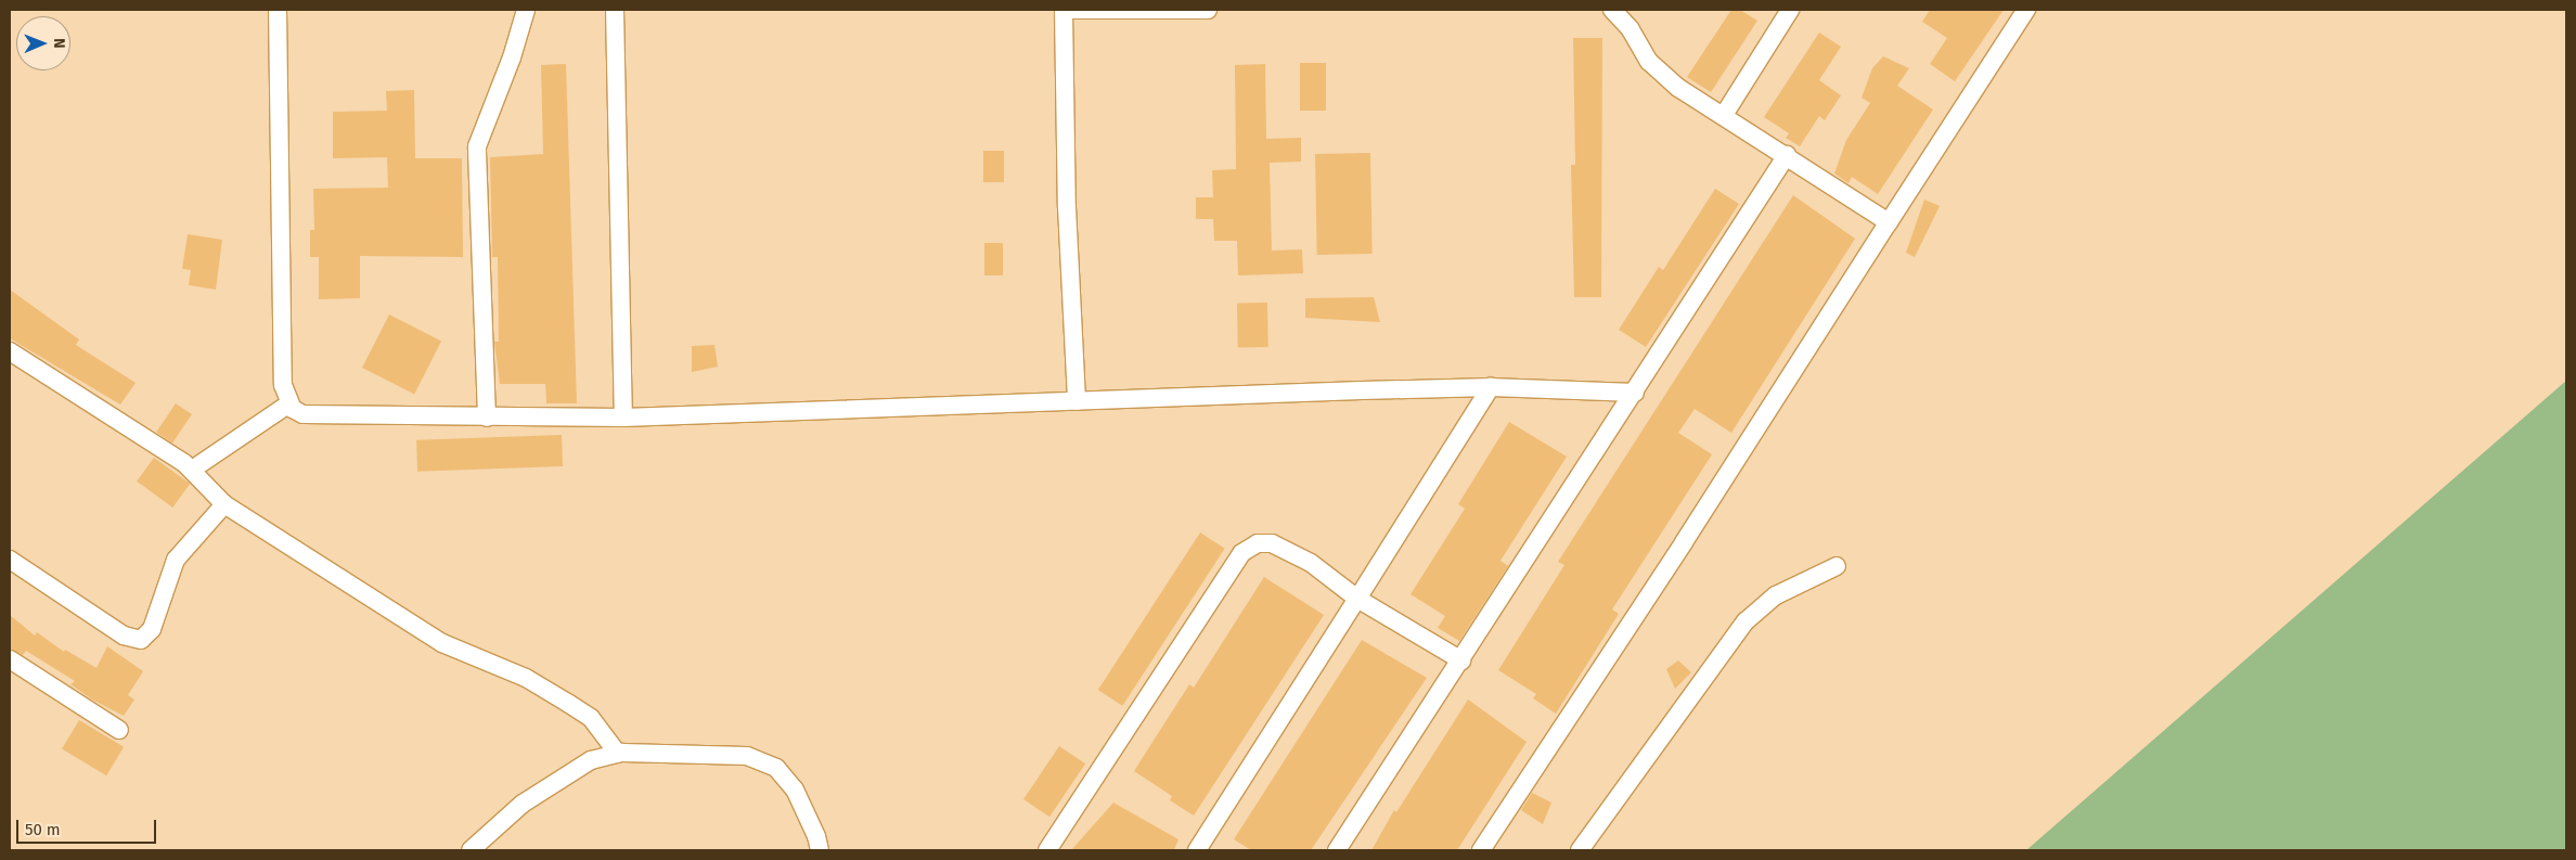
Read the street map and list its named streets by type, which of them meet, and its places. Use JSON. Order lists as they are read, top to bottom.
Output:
{
  "scale_bar": "50 m",
  "north": "right"
}
